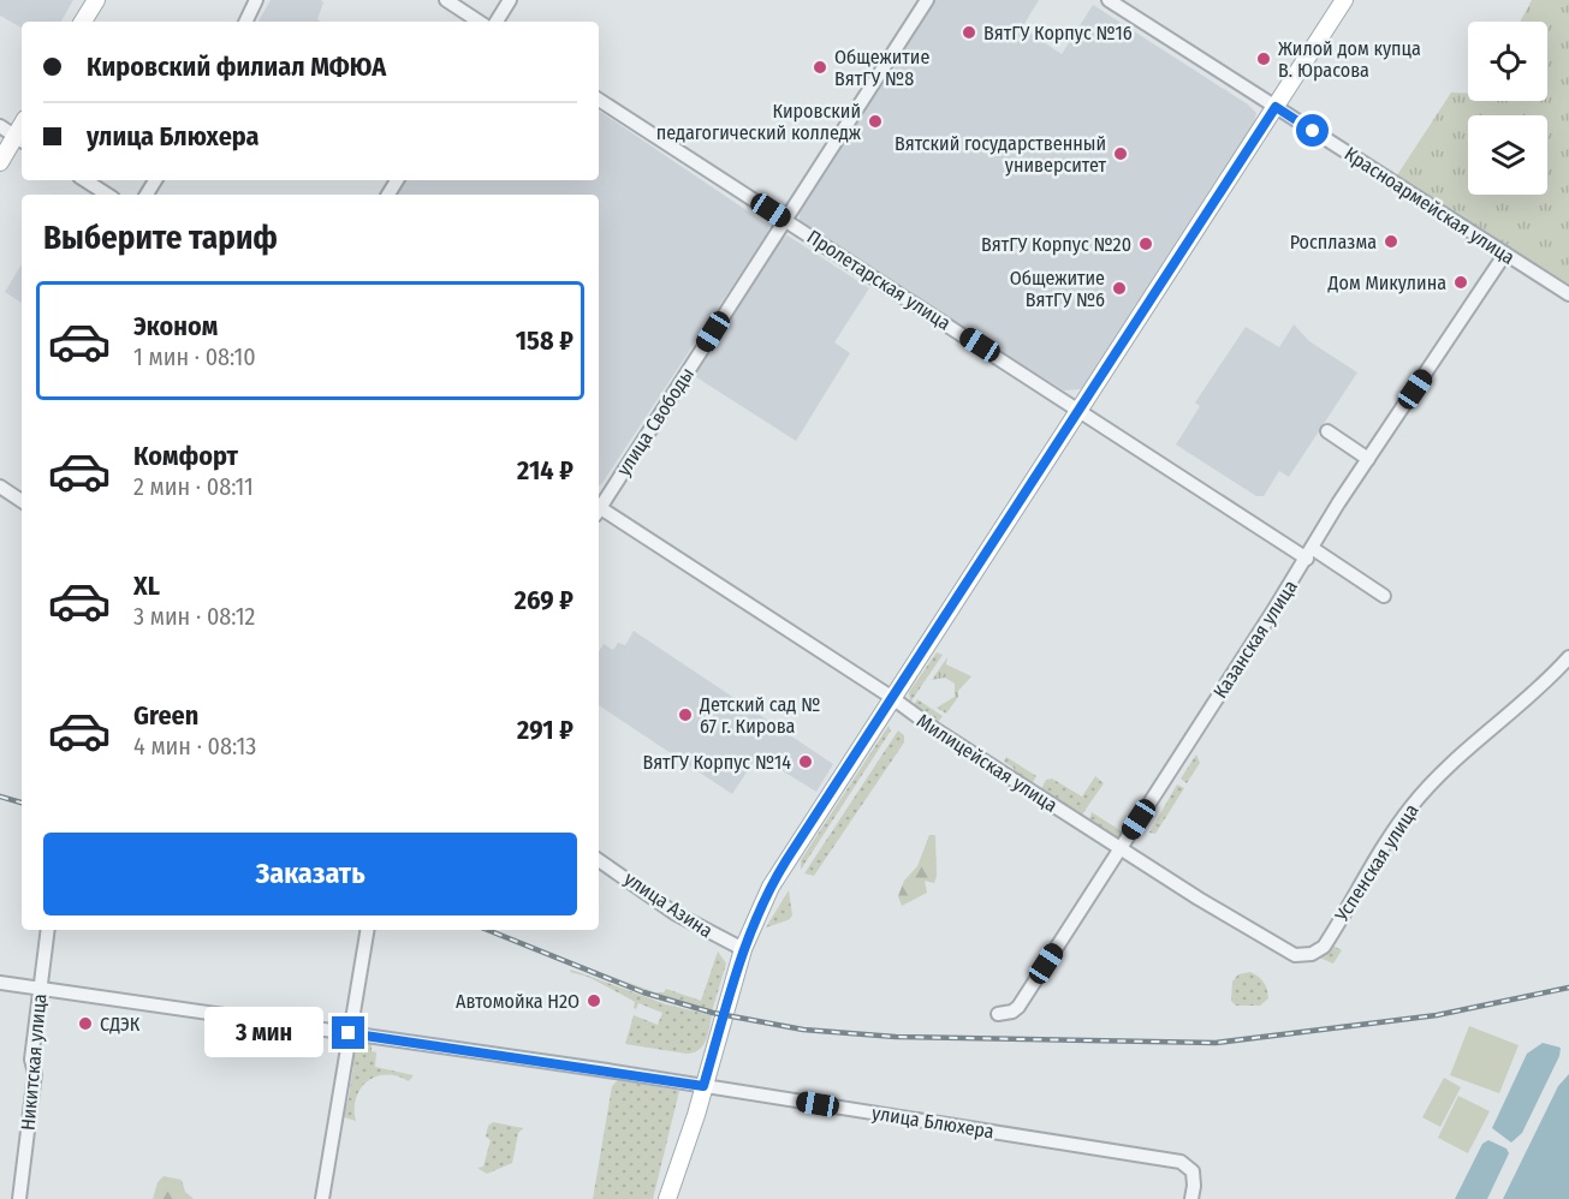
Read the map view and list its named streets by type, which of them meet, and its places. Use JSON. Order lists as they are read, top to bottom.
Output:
{
  "streets": {
    "street": [
      "Красноармейская улица",
      "Пролетарская улица",
      "улица Свободы",
      "Казанская улица",
      "Милицейская улица",
      "Успенская улица",
      "улица Азина",
      "Никитская улица",
      "улица Блюхера"
    ]
  },
  "crossings": [
    ["Красноармейская улица", "Казанская улица"],
    ["Пролетарская улица", "улица Свободы"],
    ["Пролетарская улица", "Казанская улица"],
    ["Казанская улица", "Милицейская улица"],
    ["Милицейская улица", "Успенская улица"],
    ["Никитская улица", "улица Блюхера"]
  ],
  "places": [
    "ВятГУ Корпус №16",
    "Жилой дом купца В. Юрасова",
    "Общежитие ВятГУ №8",
    "Кировский педагогический колледж",
    "Вятский государственный университет",
    "Росплазма",
    "ВятГУ Корпус №20",
    "Дом Микулина",
    "Общежитие ВятГУ №6",
    "Детский сад № 67 г. Кирова",
    "ВятГУ Корпус №14",
    "Автомойка H2O",
    "СДЭК"
  ],
  "page": {
    "banner": ["Кировский филиал МФЮА", "улица Блюхера"],
    "heading": "Выберите тариф",
    "list": [
      {
        "name": "Эконом",
        "note": "1 мин · 08:10",
        "value": "158 ₽"
      },
      {
        "name": "Комфорт",
        "note": "2 мин · 08:11",
        "value": "214 ₽"
      },
      {
        "name": "XL",
        "note": "3 мин · 08:12",
        "value": "269 ₽"
      },
      {
        "name": "Green",
        "note": "4 мин · 08:13",
        "value": "291 ₽"
      }
    ],
    "buttons": "Заказать",
    "bubble": "3 мин"
  }
}
